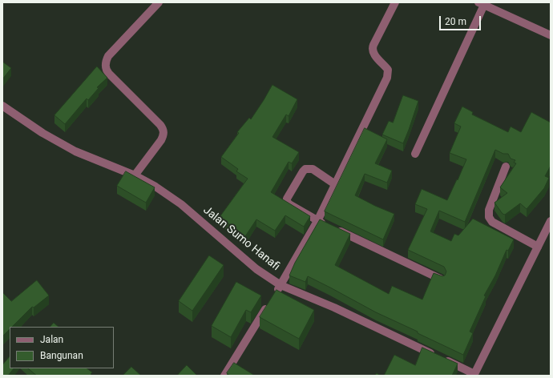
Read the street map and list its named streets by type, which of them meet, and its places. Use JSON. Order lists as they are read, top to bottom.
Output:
{
  "streets": {
    "street": ["Jalan Sumo Hanafi"]
  },
  "legend": ["Jalan", "Bangunan"],
  "scale_bar": "20 m"
}
